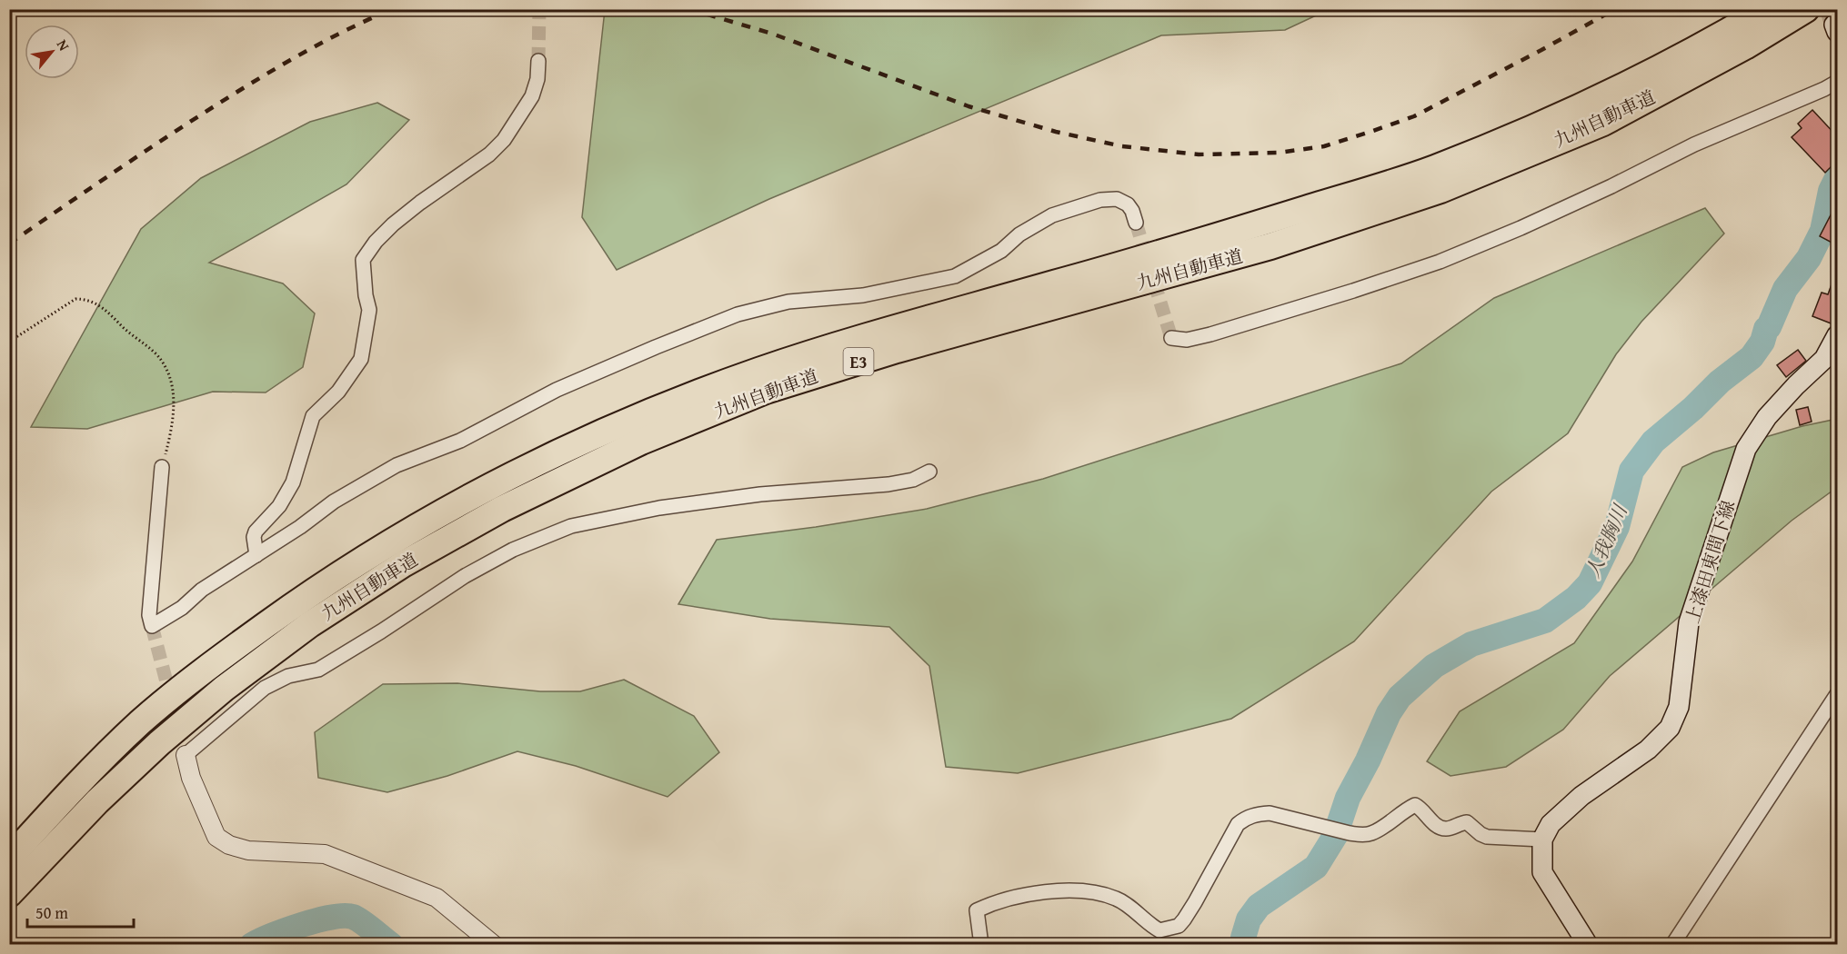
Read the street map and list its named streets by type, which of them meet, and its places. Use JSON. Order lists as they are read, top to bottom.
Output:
{
  "streets": {
    "highway": ["九州自動車道", "E3"],
    "main road": ["上漆田東間下線"]
  },
  "water": ["人我胸川"],
  "scale_bar": "50 m",
  "north": "top right"
}
